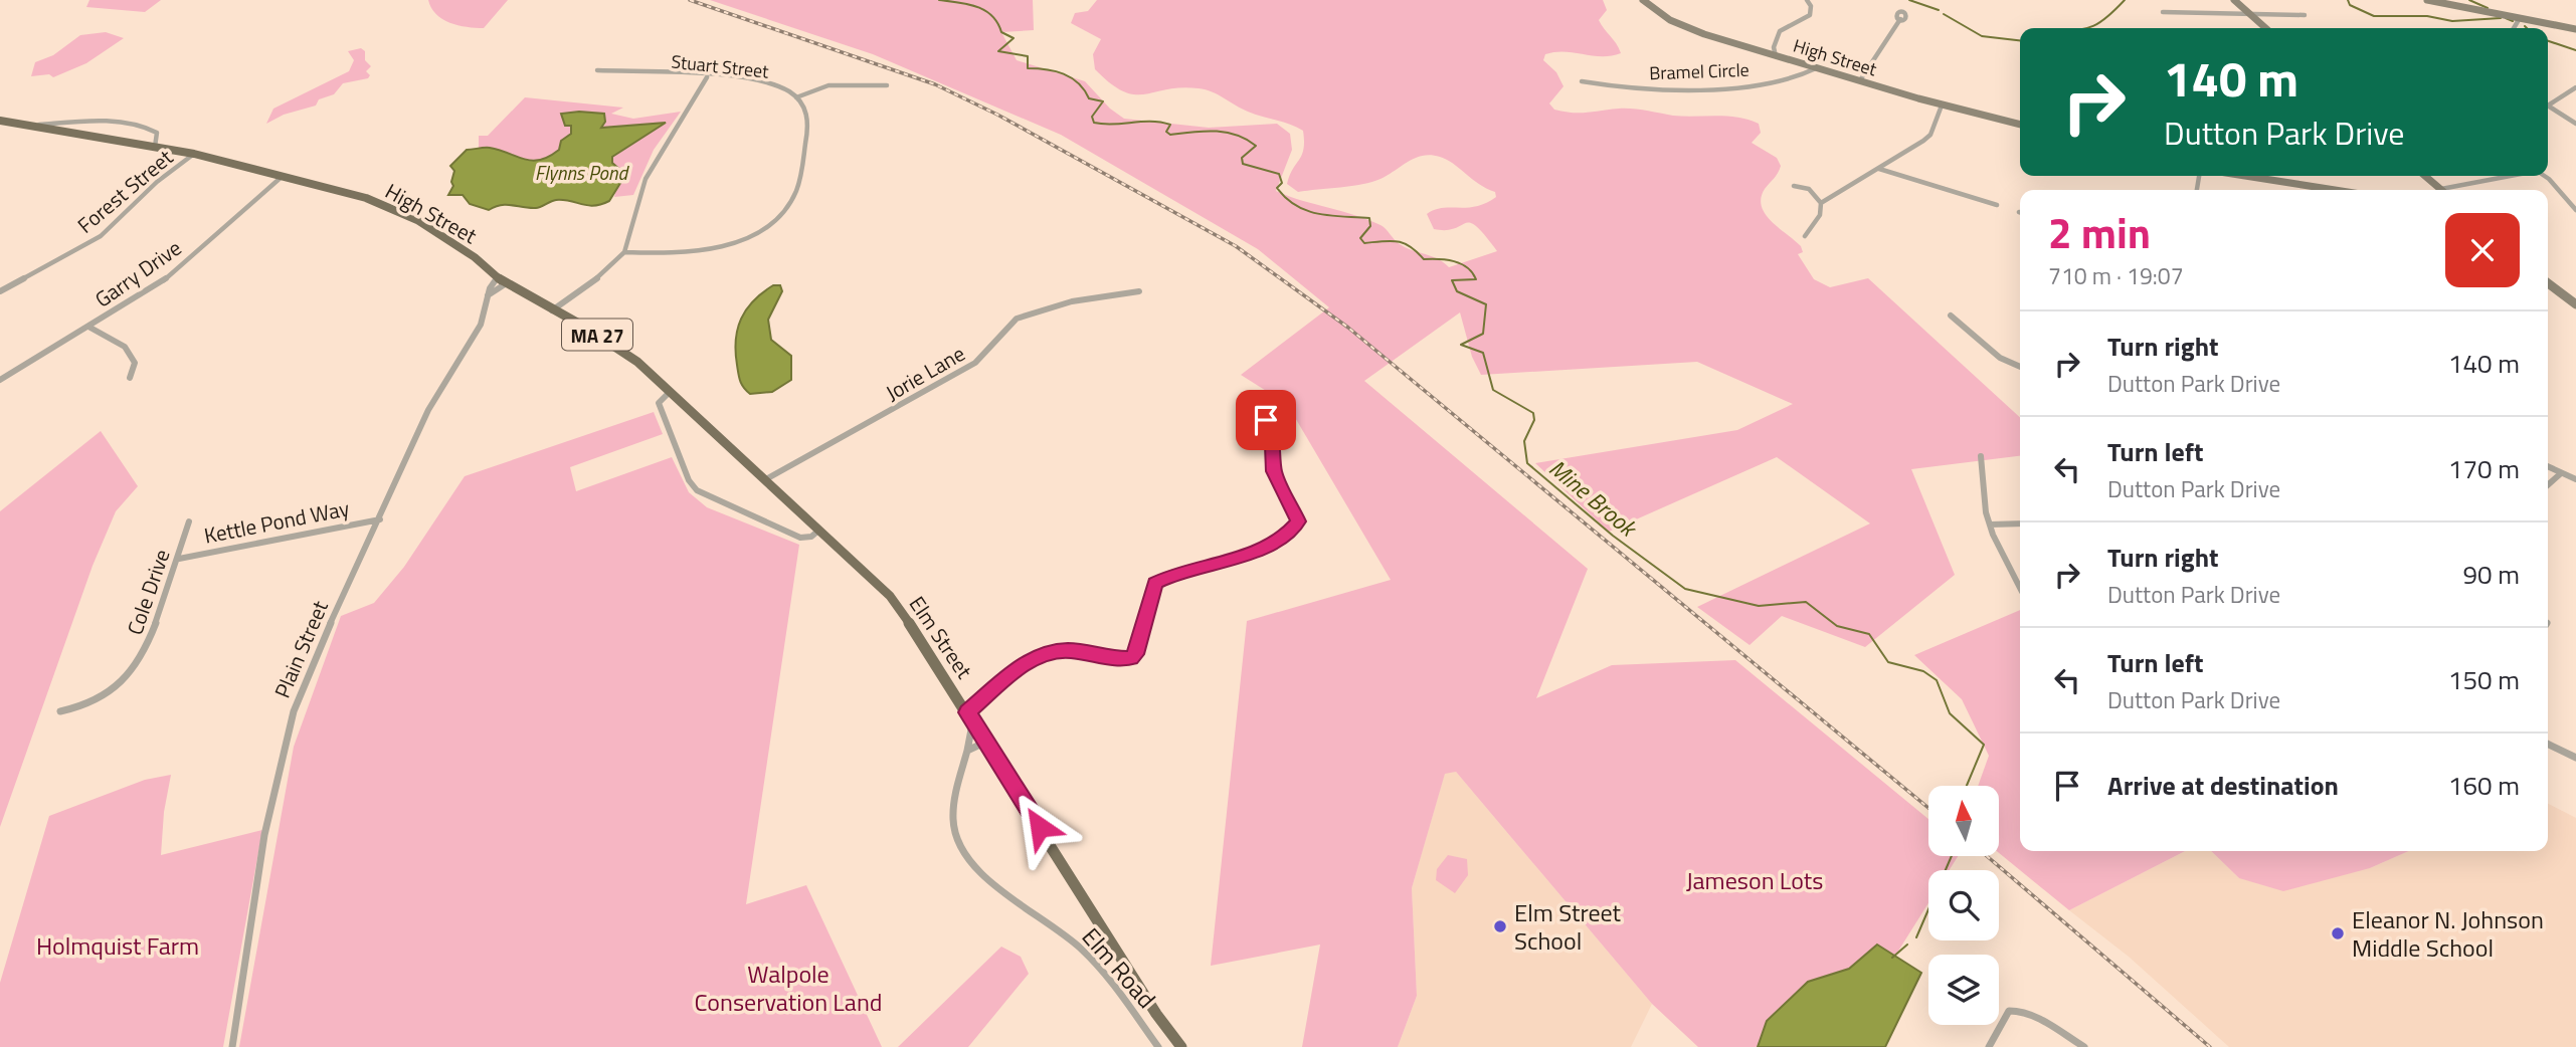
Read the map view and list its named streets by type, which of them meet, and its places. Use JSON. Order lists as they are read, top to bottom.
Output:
{
  "streets": {
    "main road": ["High Street", "MA 27", "Elm Street"],
    "street": [
      "Stuart Street",
      "Bramel Circle",
      "Forest Street",
      "Garry Drive",
      "Jorie Lane",
      "Kettle Pond Way",
      "Cole Drive",
      "Plain Street",
      "Elm Road"
    ]
  },
  "crossings": [
    ["High Street", "Bramel Circle"],
    ["High Street", "Forest Street"],
    ["High Street", "Garry Drive"],
    ["High Street", "Jorie Lane"],
    ["High Street", "Elm Street"],
    ["High Street", "Plain Street"],
    ["Kettle Pond Way", "Cole Drive"],
    ["Kettle Pond Way", "Plain Street"],
    ["Elm Street", "Elm Road"]
  ],
  "water": ["Flynns Pond", "Mine Brook"],
  "parks": ["Jameson Lots", "Holmquist Farm", "Walpole Conservation Land"],
  "places": ["Elm Street School", "Eleanor N. Johnson Middle School"],
  "north": "top",
  "page": {
    "turn": ["140 m", "Dutton Park Drive"],
    "heading": ["2 min", "710 m · 19:07"],
    "list": [
      {
        "name": "Turn right",
        "note": "Dutton Park Drive",
        "value": "140 m"
      },
      {
        "name": "Turn left",
        "note": "Dutton Park Drive",
        "value": "170 m"
      },
      {
        "name": "Turn right",
        "note": "Dutton Park Drive",
        "value": "90 m"
      },
      {
        "name": "Turn left",
        "note": "Dutton Park Drive",
        "value": "150 m"
      },
      {
        "name": "Arrive at destination",
        "value": "160 m"
      }
    ]
  }
}
